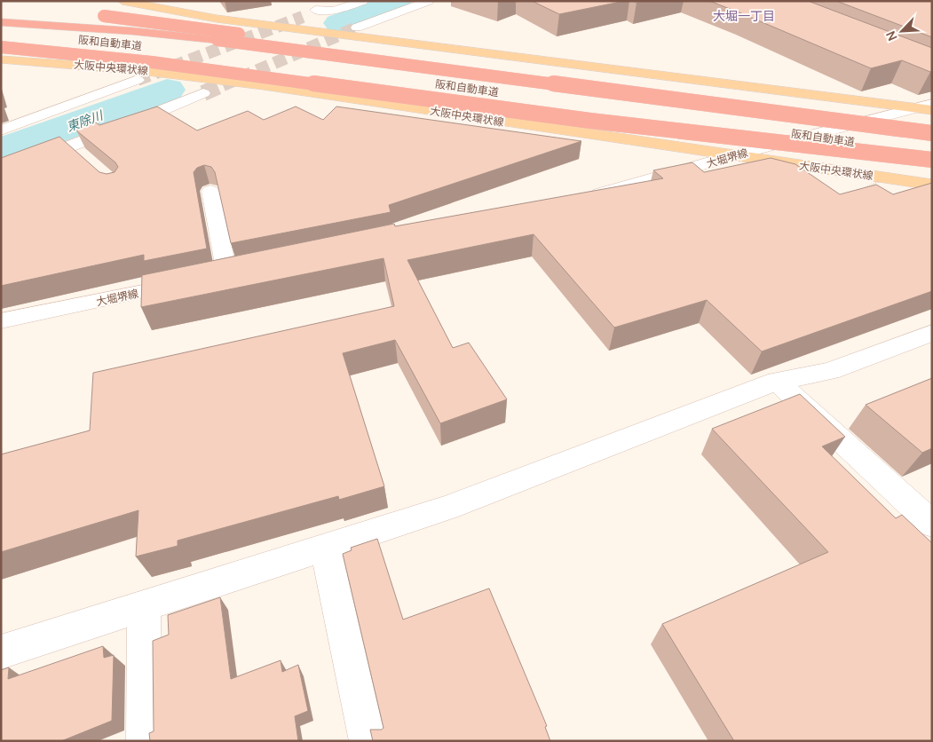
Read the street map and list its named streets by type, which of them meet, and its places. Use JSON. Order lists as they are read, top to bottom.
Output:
{
  "streets": {
    "highway": ["阪和自動車道"],
    "main road": ["大阪中央環状線"],
    "street": ["大堀堺線"]
  },
  "crossings": [
    ["大阪中央環状線", "大堀堺線"]
  ],
  "districts": ["大堀一丁目"],
  "water": ["東除川"],
  "north": "bottom left"
}
